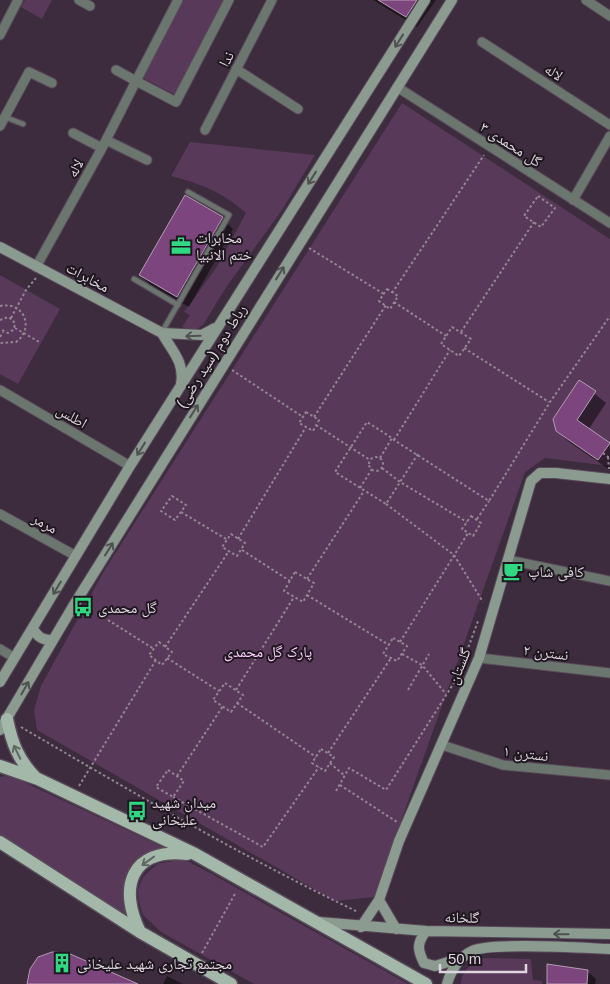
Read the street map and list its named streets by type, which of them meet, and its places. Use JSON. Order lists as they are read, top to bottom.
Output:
{
  "streets": {
    "main road": [
      "مخابرات",
      "رباط دوم (سید رضی)",
      "گلستان",
      "گلخانه"
    ],
    "street": [
      "ندا",
      "لاله",
      "گل محمدی ۳",
      "اطلس",
      "مرمر",
      "نسترن ۲",
      "نسترن ۱"
    ]
  },
  "crossings": [
    ["لاله", "مخابرات"],
    ["گل محمدی ۳", "رباط دوم (سید رضی)"],
    ["رباط دوم (سید رضی)", "اطلس"],
    ["رباط دوم (سید رضی)", "مرمر"],
    ["نسترن ۲", "گلستان"],
    ["گلستان", "نسترن ۱"],
    ["گلستان", "گلخانه"]
  ],
  "parks": ["پارک گل محمدی"],
  "places": {
    "office": ["مخابرات ختم الانبیا"],
    "cafe": ["کافی شاپ"],
    "bus stop": ["گل محمدی", "میدان شهید علیخانی"],
    "building": ["مجتمع تجاری شهید علیخانی"]
  },
  "scale_bar": "50 m"
}
